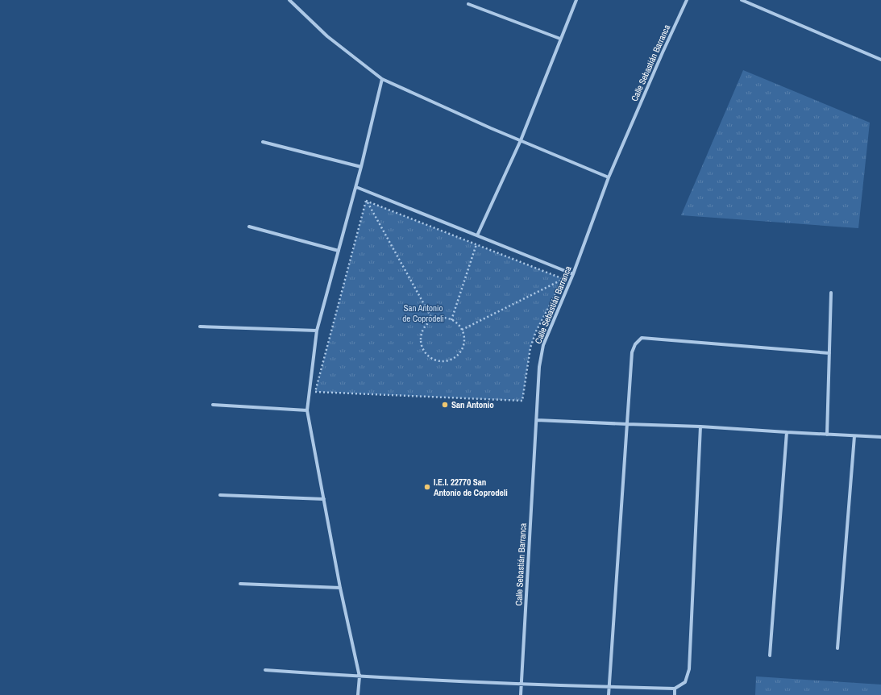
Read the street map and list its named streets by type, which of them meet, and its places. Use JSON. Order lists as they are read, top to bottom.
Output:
{
  "streets": {
    "street": ["Calle Sebastián Barranca"]
  },
  "parks": ["San Antonio de Coprodeli"],
  "places": ["San Antonio", "I.E.I. 22770 San Antonio de Coprodeli"]
}
